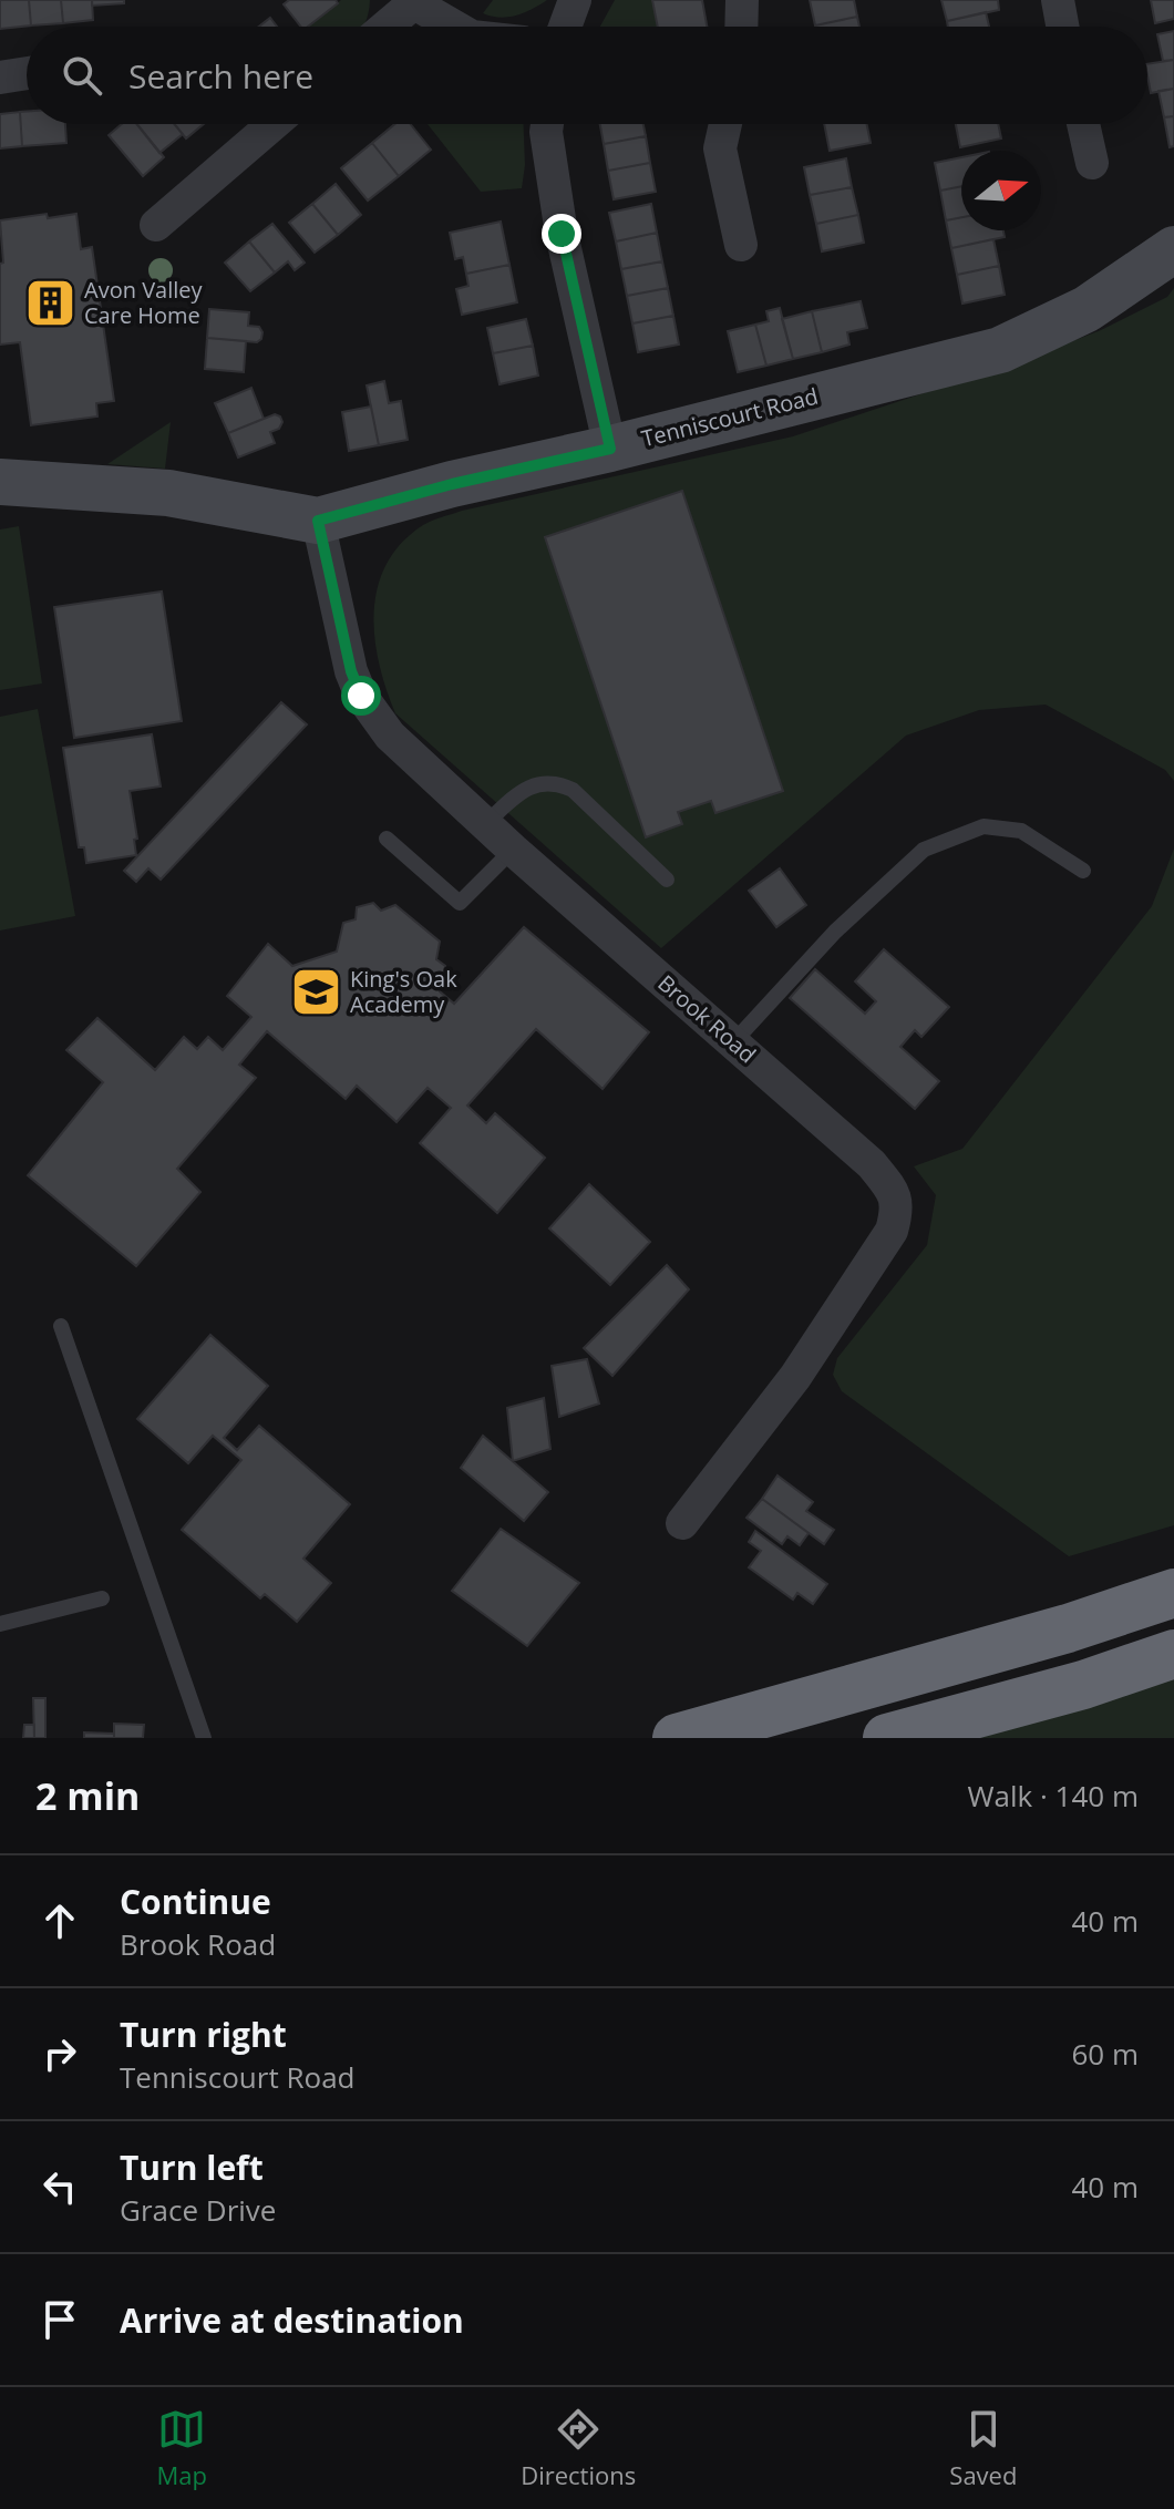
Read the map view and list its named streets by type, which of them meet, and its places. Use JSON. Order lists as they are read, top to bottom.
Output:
{
  "streets": {
    "street": ["Tenniscourt Road", "Brook Road"]
  },
  "crossings": [
    ["Tenniscourt Road", "Brook Road"]
  ],
  "places": {
    "building": ["Avon Valley Care Home"],
    "school or university": ["King's Oak Academy"]
  },
  "north": "right",
  "page": {
    "search": "Search here",
    "heading": ["2 min", "Walk · 140 m"],
    "list": [
      ["Continue", "Brook Road", "40 m"],
      ["Turn right", "Tenniscourt Road", "60 m"],
      ["Turn left", "Grace Drive", "40 m"],
      "Arrive at destination"
    ],
    "nav": ["Map", "Directions", "Saved"]
  }
}
